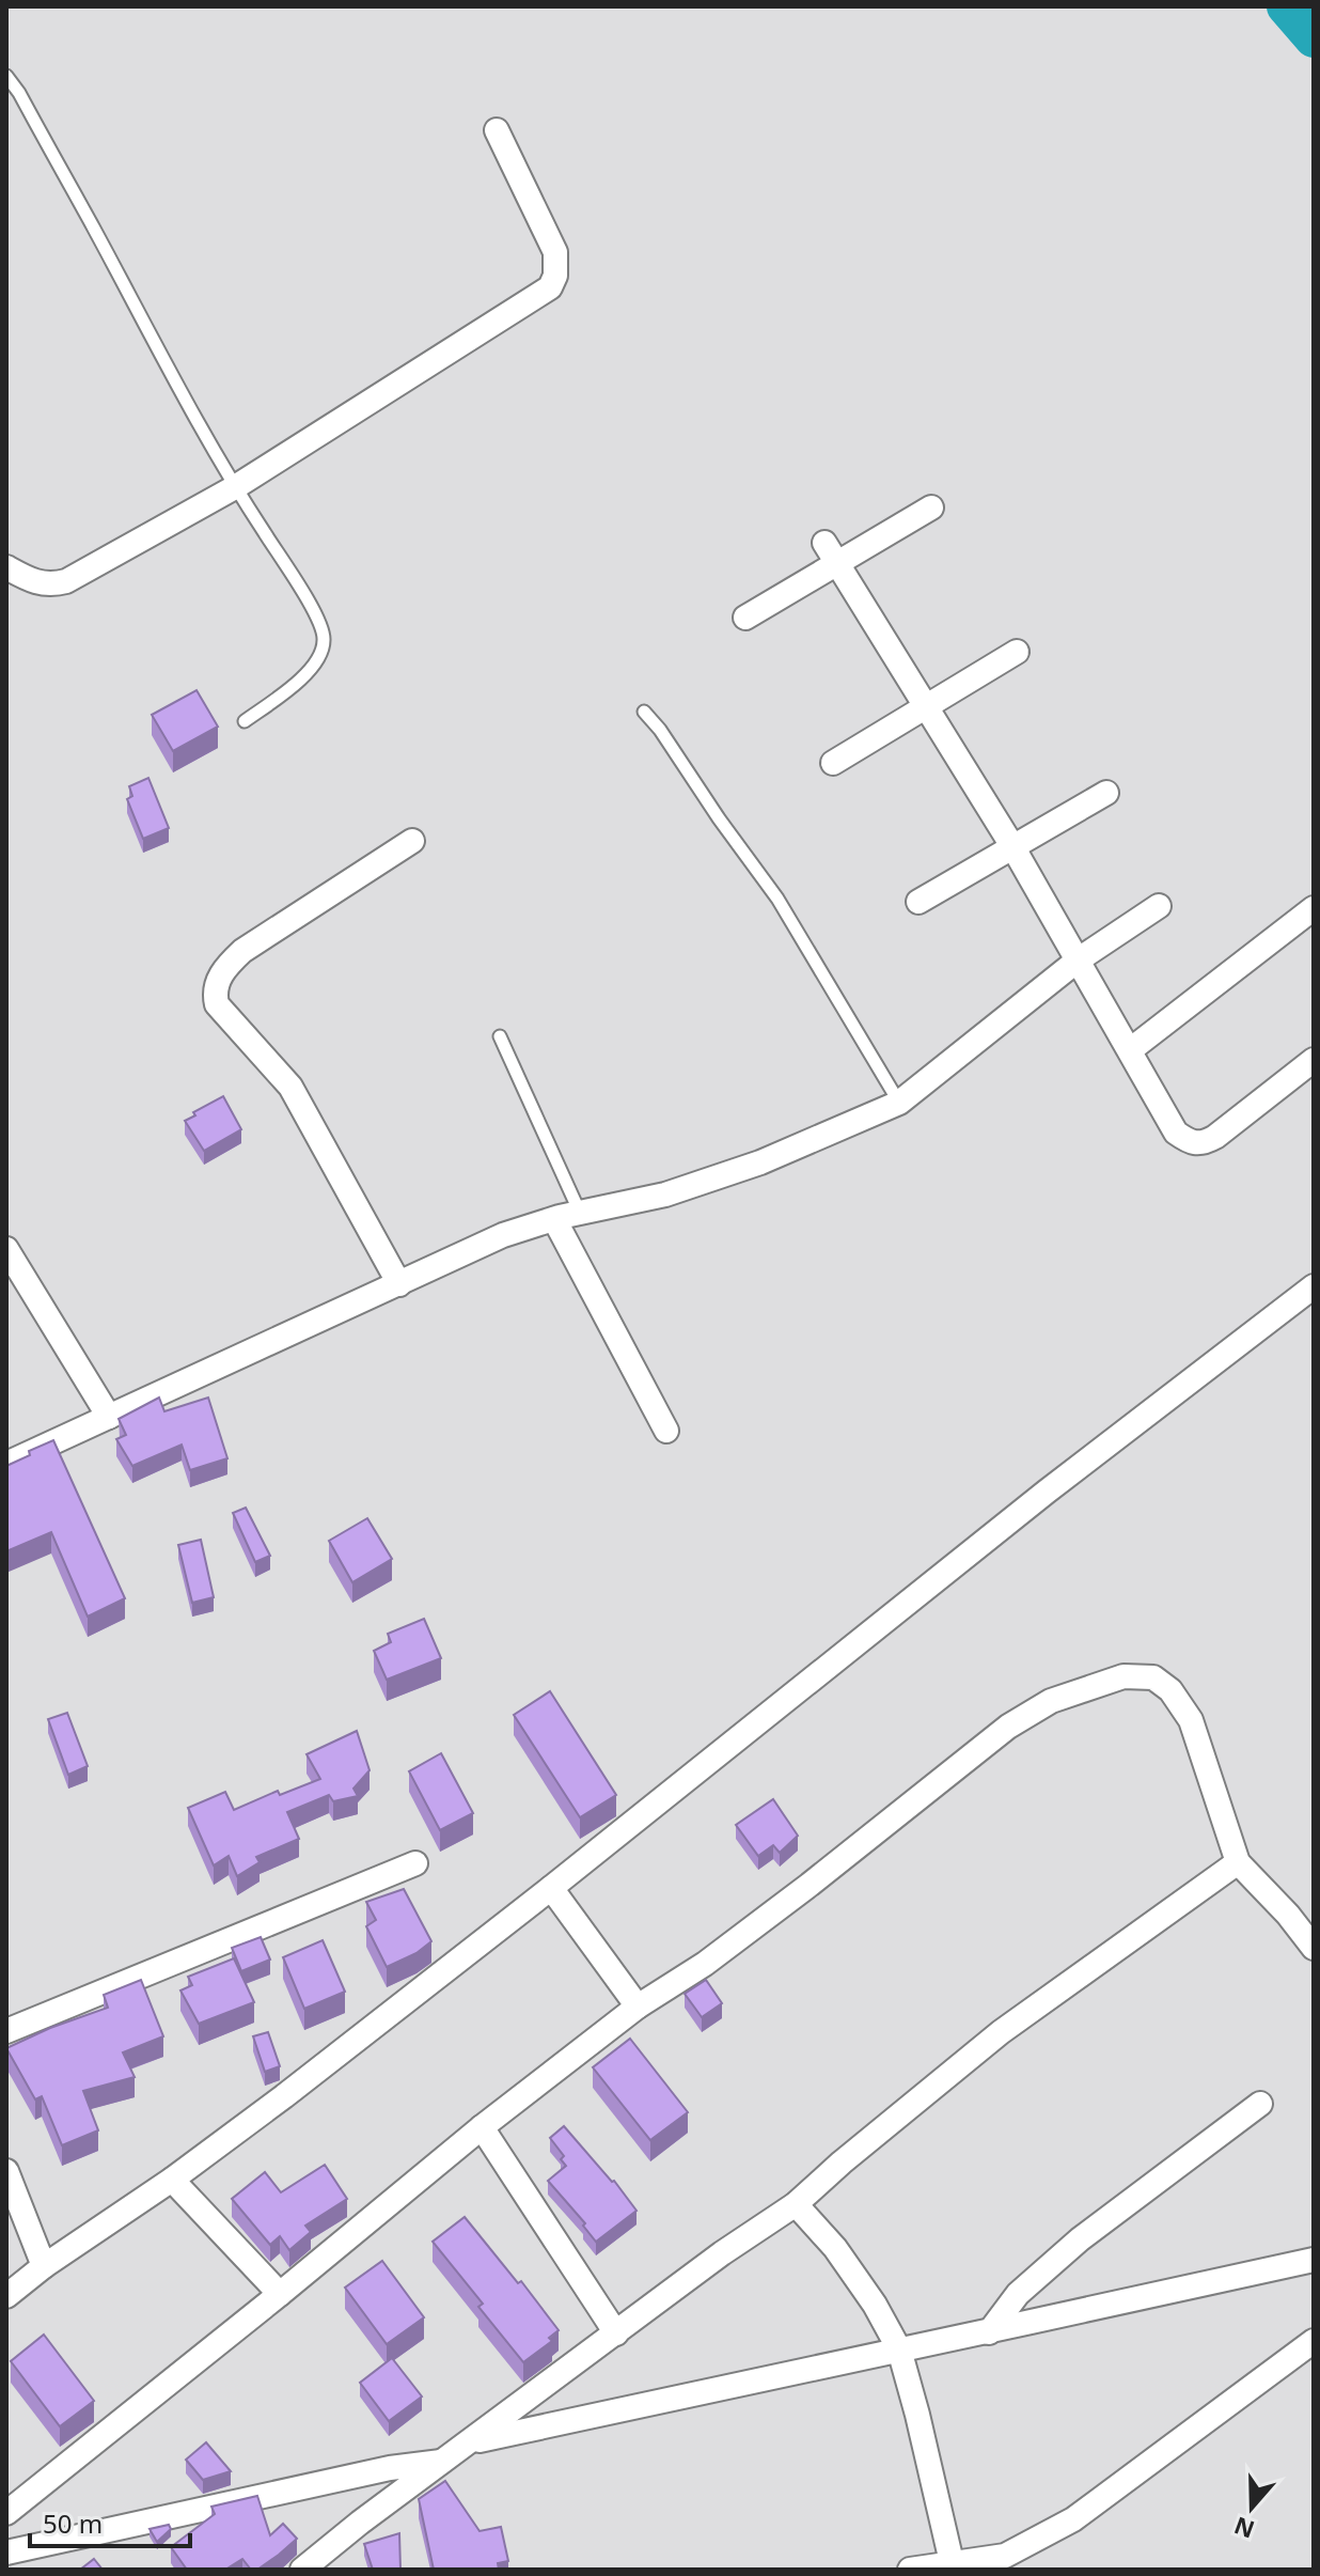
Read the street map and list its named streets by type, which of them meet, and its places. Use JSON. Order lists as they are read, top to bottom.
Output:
{
  "scale_bar": "50 m",
  "north": "bottom"
}
